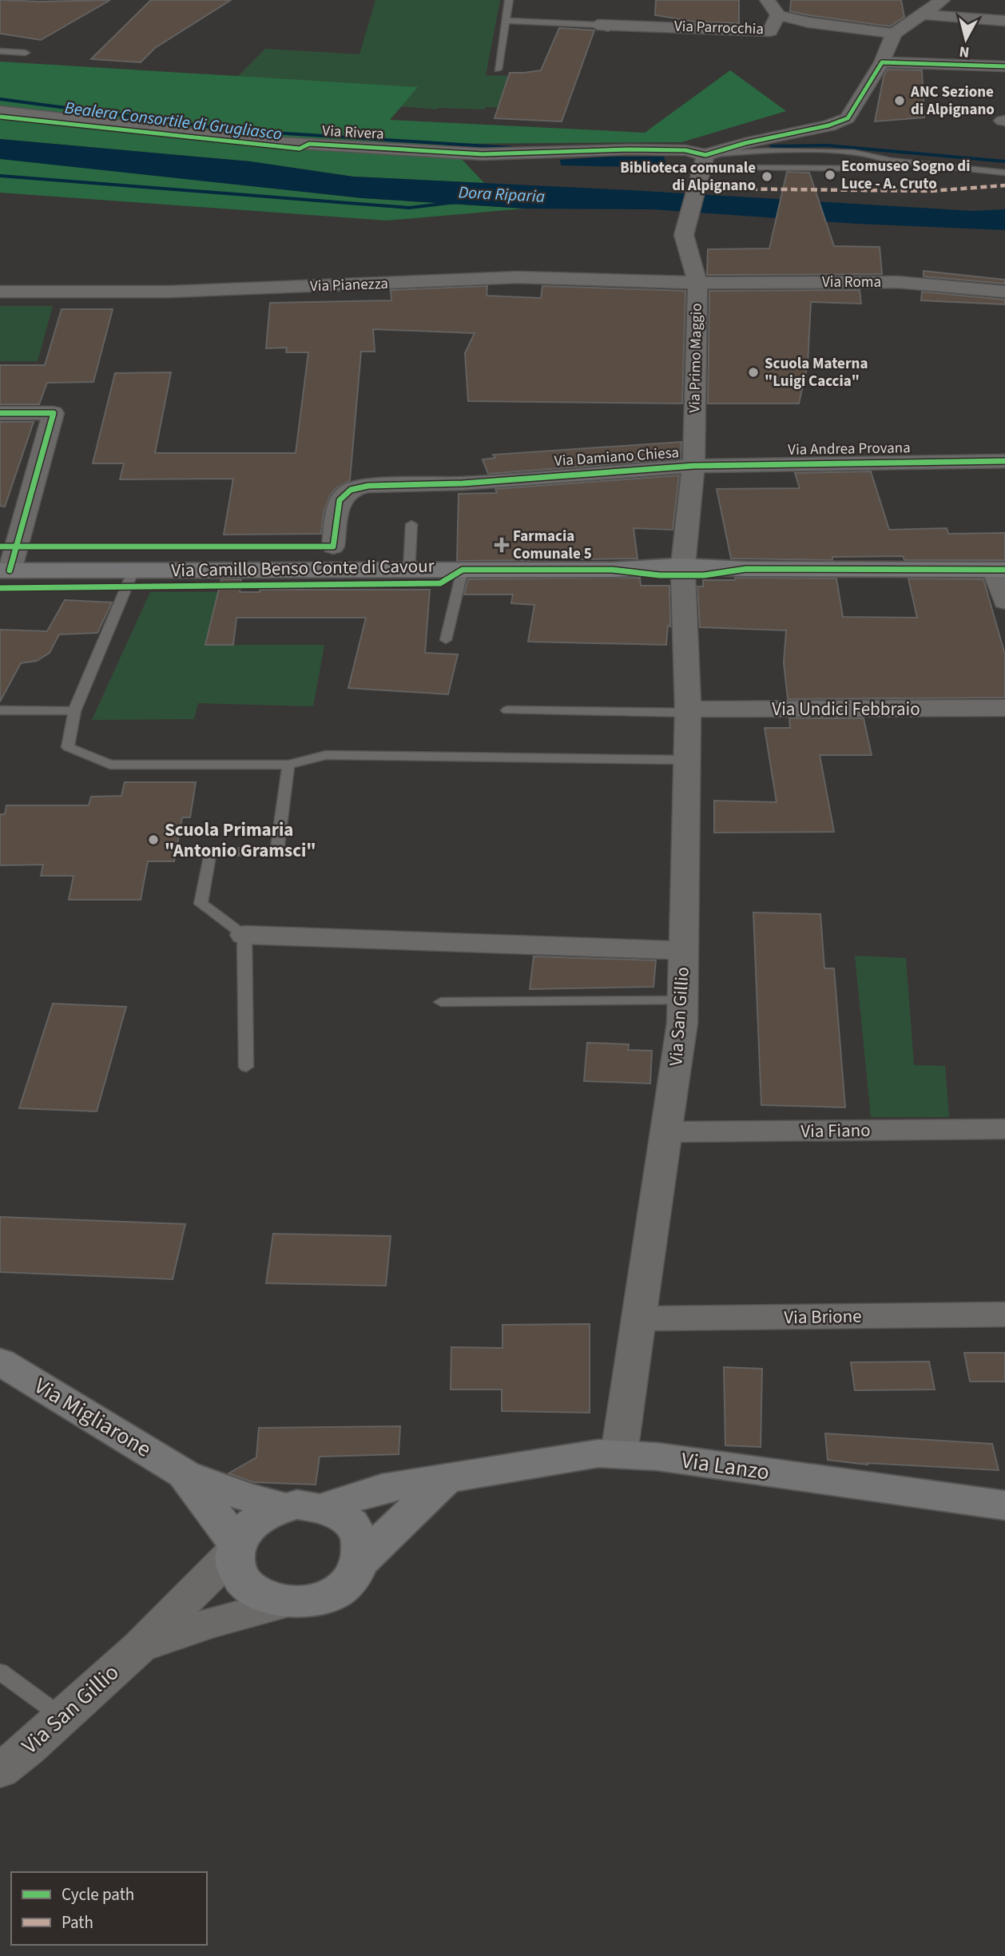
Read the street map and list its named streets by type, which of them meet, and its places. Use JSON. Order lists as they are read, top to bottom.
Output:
{
  "streets": {
    "street": [
      "Via Parrocchia",
      "Via Rivera",
      "Via Roma",
      "Via Pianezza",
      "Via Primo Maggio",
      "Via Andrea Provana",
      "Via Damiano Chiesa",
      "Via Camillo Benso Conte di Cavour",
      "Via Undici Febbraio",
      "Via San Gillio",
      "Via Fiano",
      "Via Brione",
      "Via Migliarone",
      "Via Lanzo"
    ]
  },
  "crossings": [
    ["Via Rivera", "Via Primo Maggio"],
    ["Via Roma", "Via Pianezza"],
    ["Via Roma", "Via Primo Maggio"],
    ["Via Pianezza", "Via Primo Maggio"],
    ["Via Primo Maggio", "Via Andrea Provana"],
    ["Via Primo Maggio", "Via Damiano Chiesa"],
    ["Via Primo Maggio", "Via Camillo Benso Conte di Cavour"],
    ["Via Primo Maggio", "Via San Gillio"],
    ["Via Andrea Provana", "Via Damiano Chiesa"],
    ["Via Camillo Benso Conte di Cavour", "Via San Gillio"],
    ["Via Undici Febbraio", "Via San Gillio"],
    ["Via San Gillio", "Via Fiano"],
    ["Via San Gillio", "Via Brione"],
    ["Via San Gillio", "Via Lanzo"]
  ],
  "water": ["Bealera Consortile di Grugliasco", "Dora Riparia"],
  "places": {
    "other": [
      "ANC Sezione di Alpignano",
      "Ecomuseo Sogno di Luce - A. Cruto",
      "Biblioteca comunale di Alpignano",
      "Scuola Materna \"Luigi Caccia\"",
      "Scuola Primaria \"Antonio Gramsci\""
    ],
    "health": ["Farmacia Comunale 5"]
  },
  "legend": ["Cycle path", "Path"],
  "north": "bottom"
}
